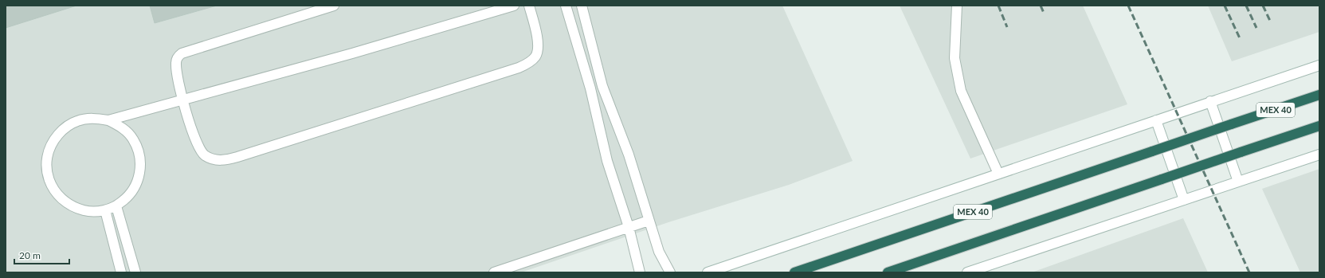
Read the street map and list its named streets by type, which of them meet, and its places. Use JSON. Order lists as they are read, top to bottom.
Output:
{
  "streets": {
    "highway": ["MEX 40"]
  },
  "scale_bar": "20 m"
}
